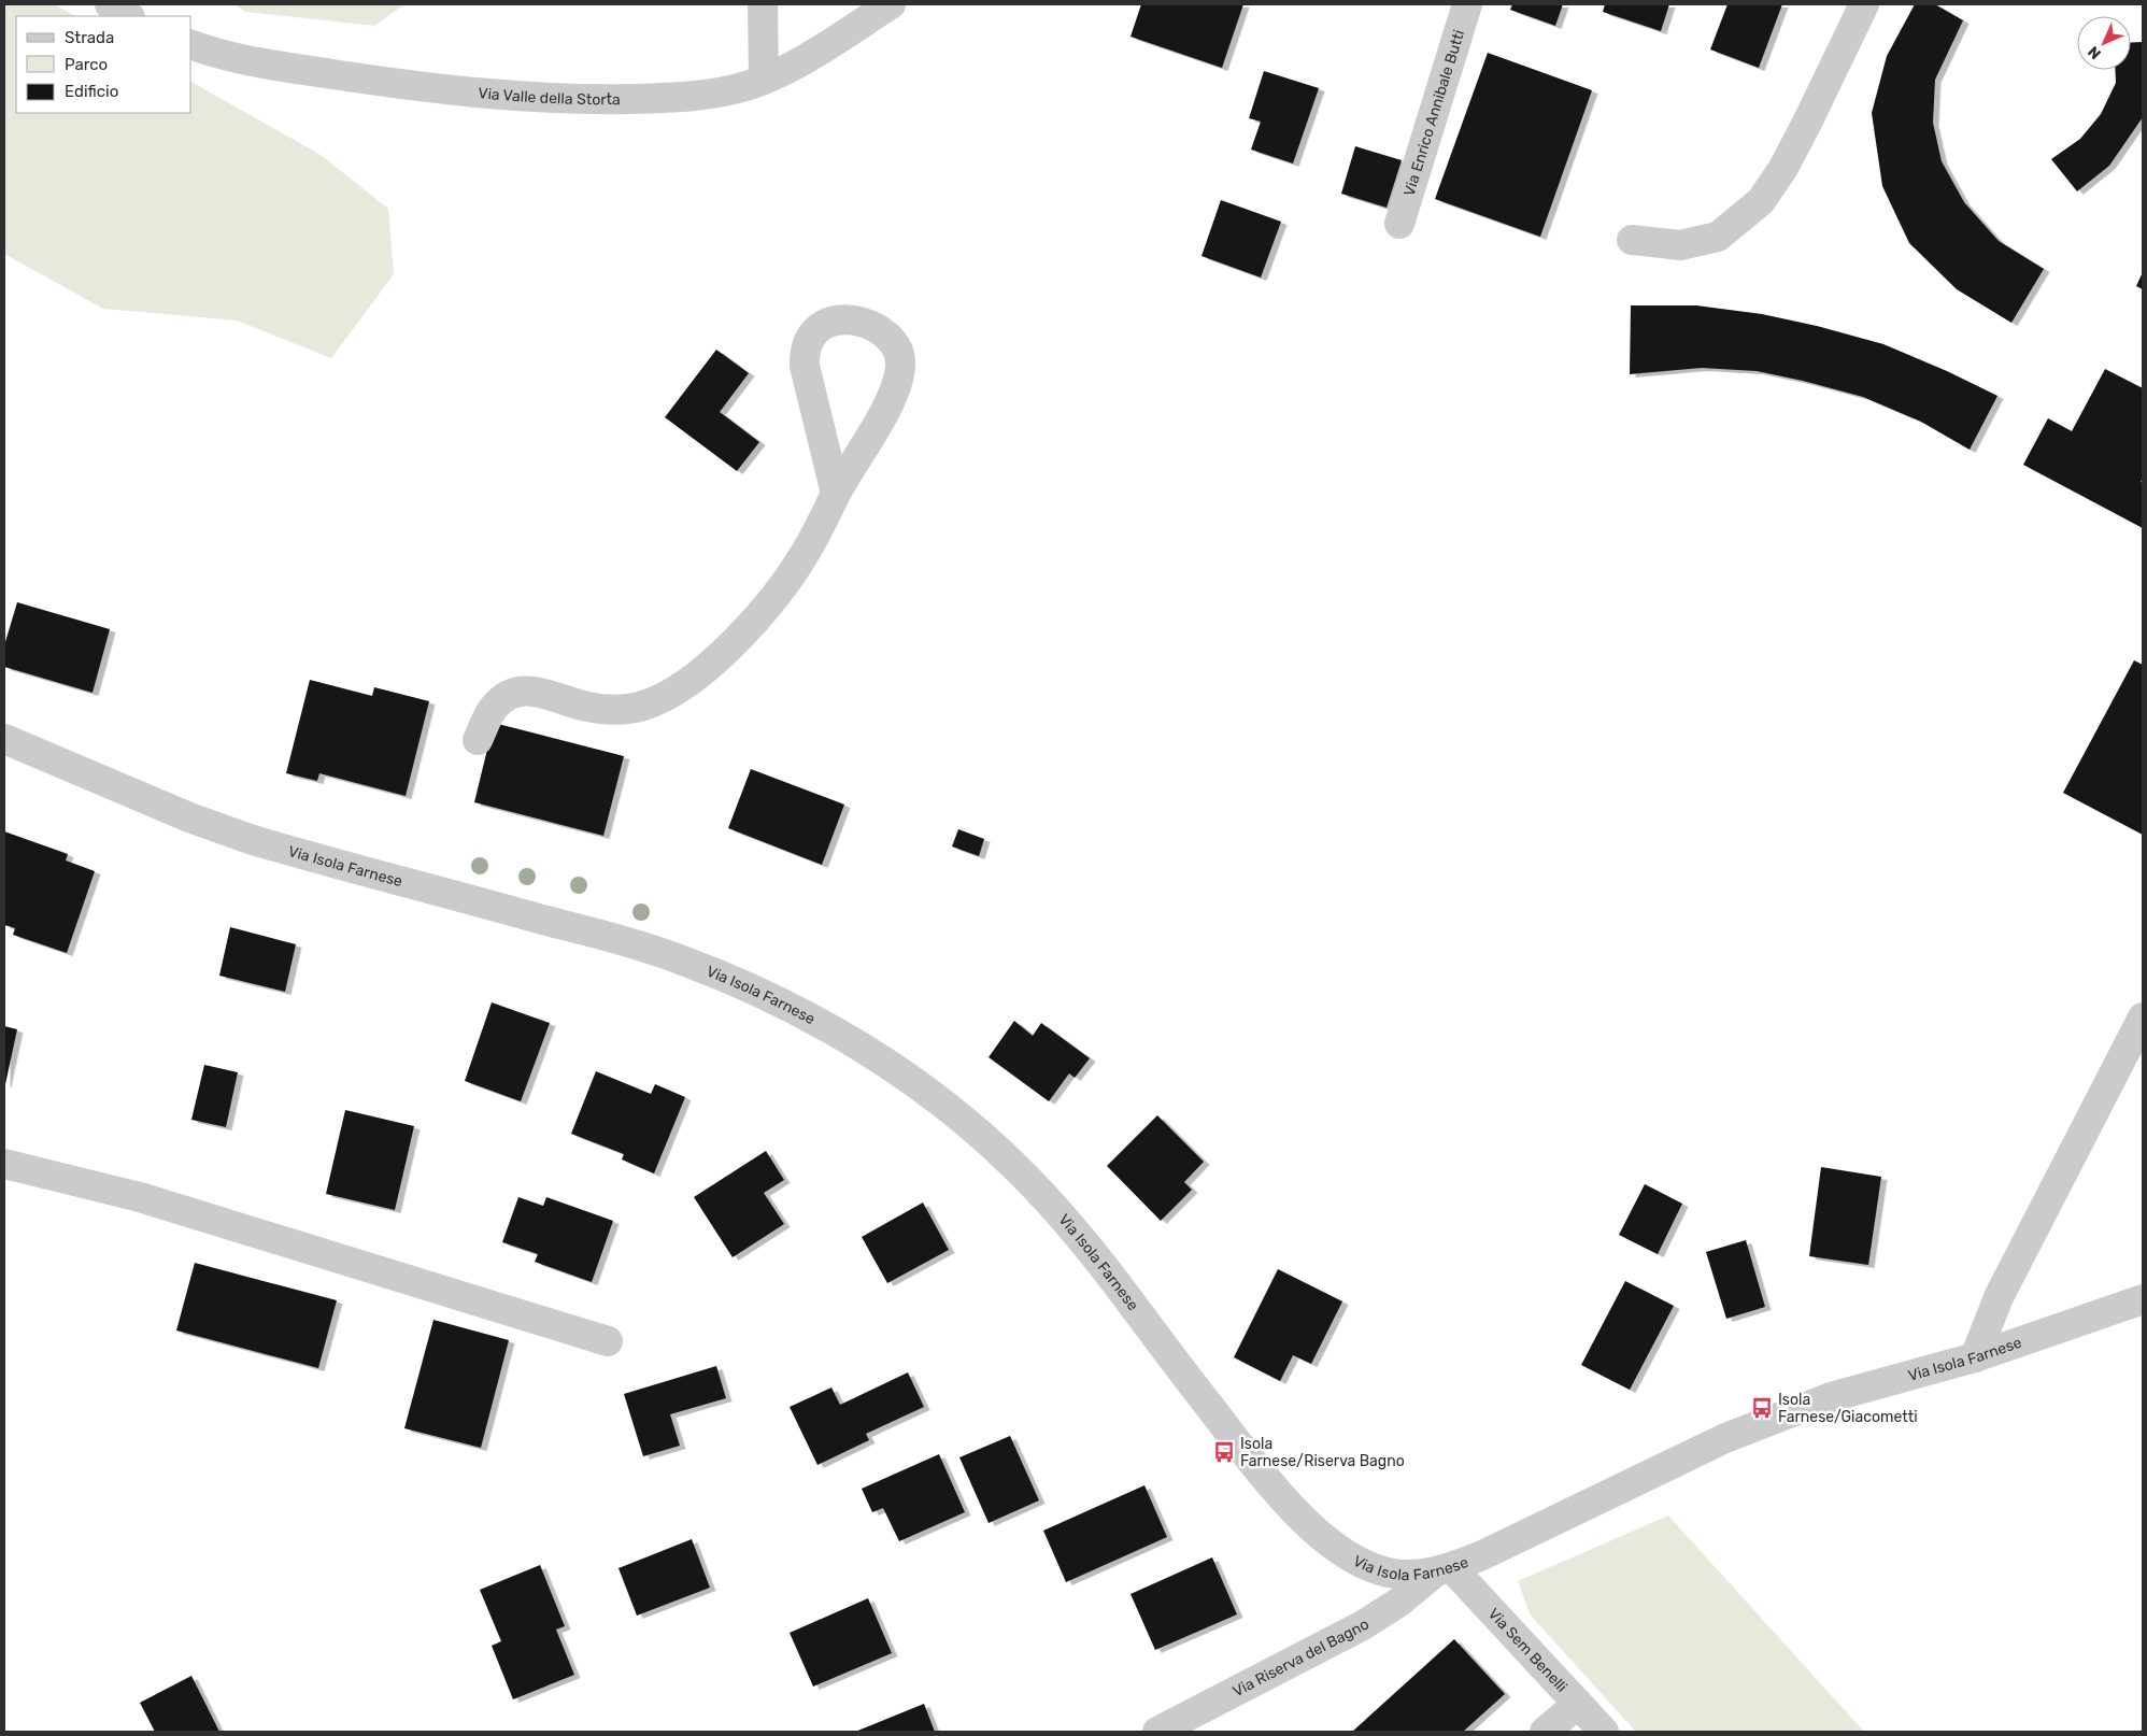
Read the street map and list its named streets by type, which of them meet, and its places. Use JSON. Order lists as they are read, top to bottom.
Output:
{
  "streets": {
    "street": [
      "Via Valle della Storta",
      "Via Enrico Annibale Butti",
      "Via Isola Farnese",
      "Via Sem Benelli",
      "Via Riserva del Bagno"
    ]
  },
  "crossings": [
    ["Via Isola Farnese", "Via Sem Benelli"],
    ["Via Isola Farnese", "Via Riserva del Bagno"],
    ["Via Sem Benelli", "Via Riserva del Bagno"]
  ],
  "places": {
    "bus stop": ["Isola Farnese/Giacometti", "Isola Farnese/Riserva Bagno"]
  },
  "legend": ["Strada", "Parco", "Edificio"],
  "north": "bottom left"
}
